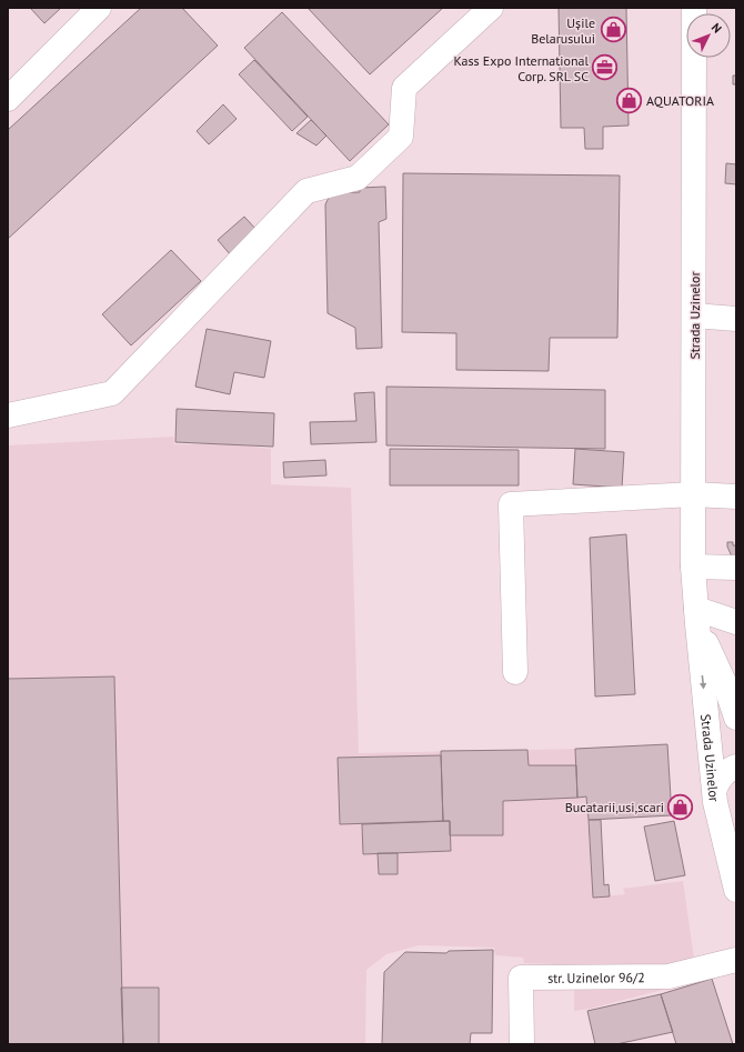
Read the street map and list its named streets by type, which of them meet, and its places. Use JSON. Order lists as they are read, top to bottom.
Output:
{
  "streets": {
    "main road": ["Strada Uzinelor", "str. Uzinelor 96/2"]
  },
  "places": {
    "shop": ["Ușile Belarusului", "AQUATORIA", "Bucatarii,usi,scari"],
    "office": ["Kass Expo International Corp. SRL SC"]
  },
  "north": "top right"
}
